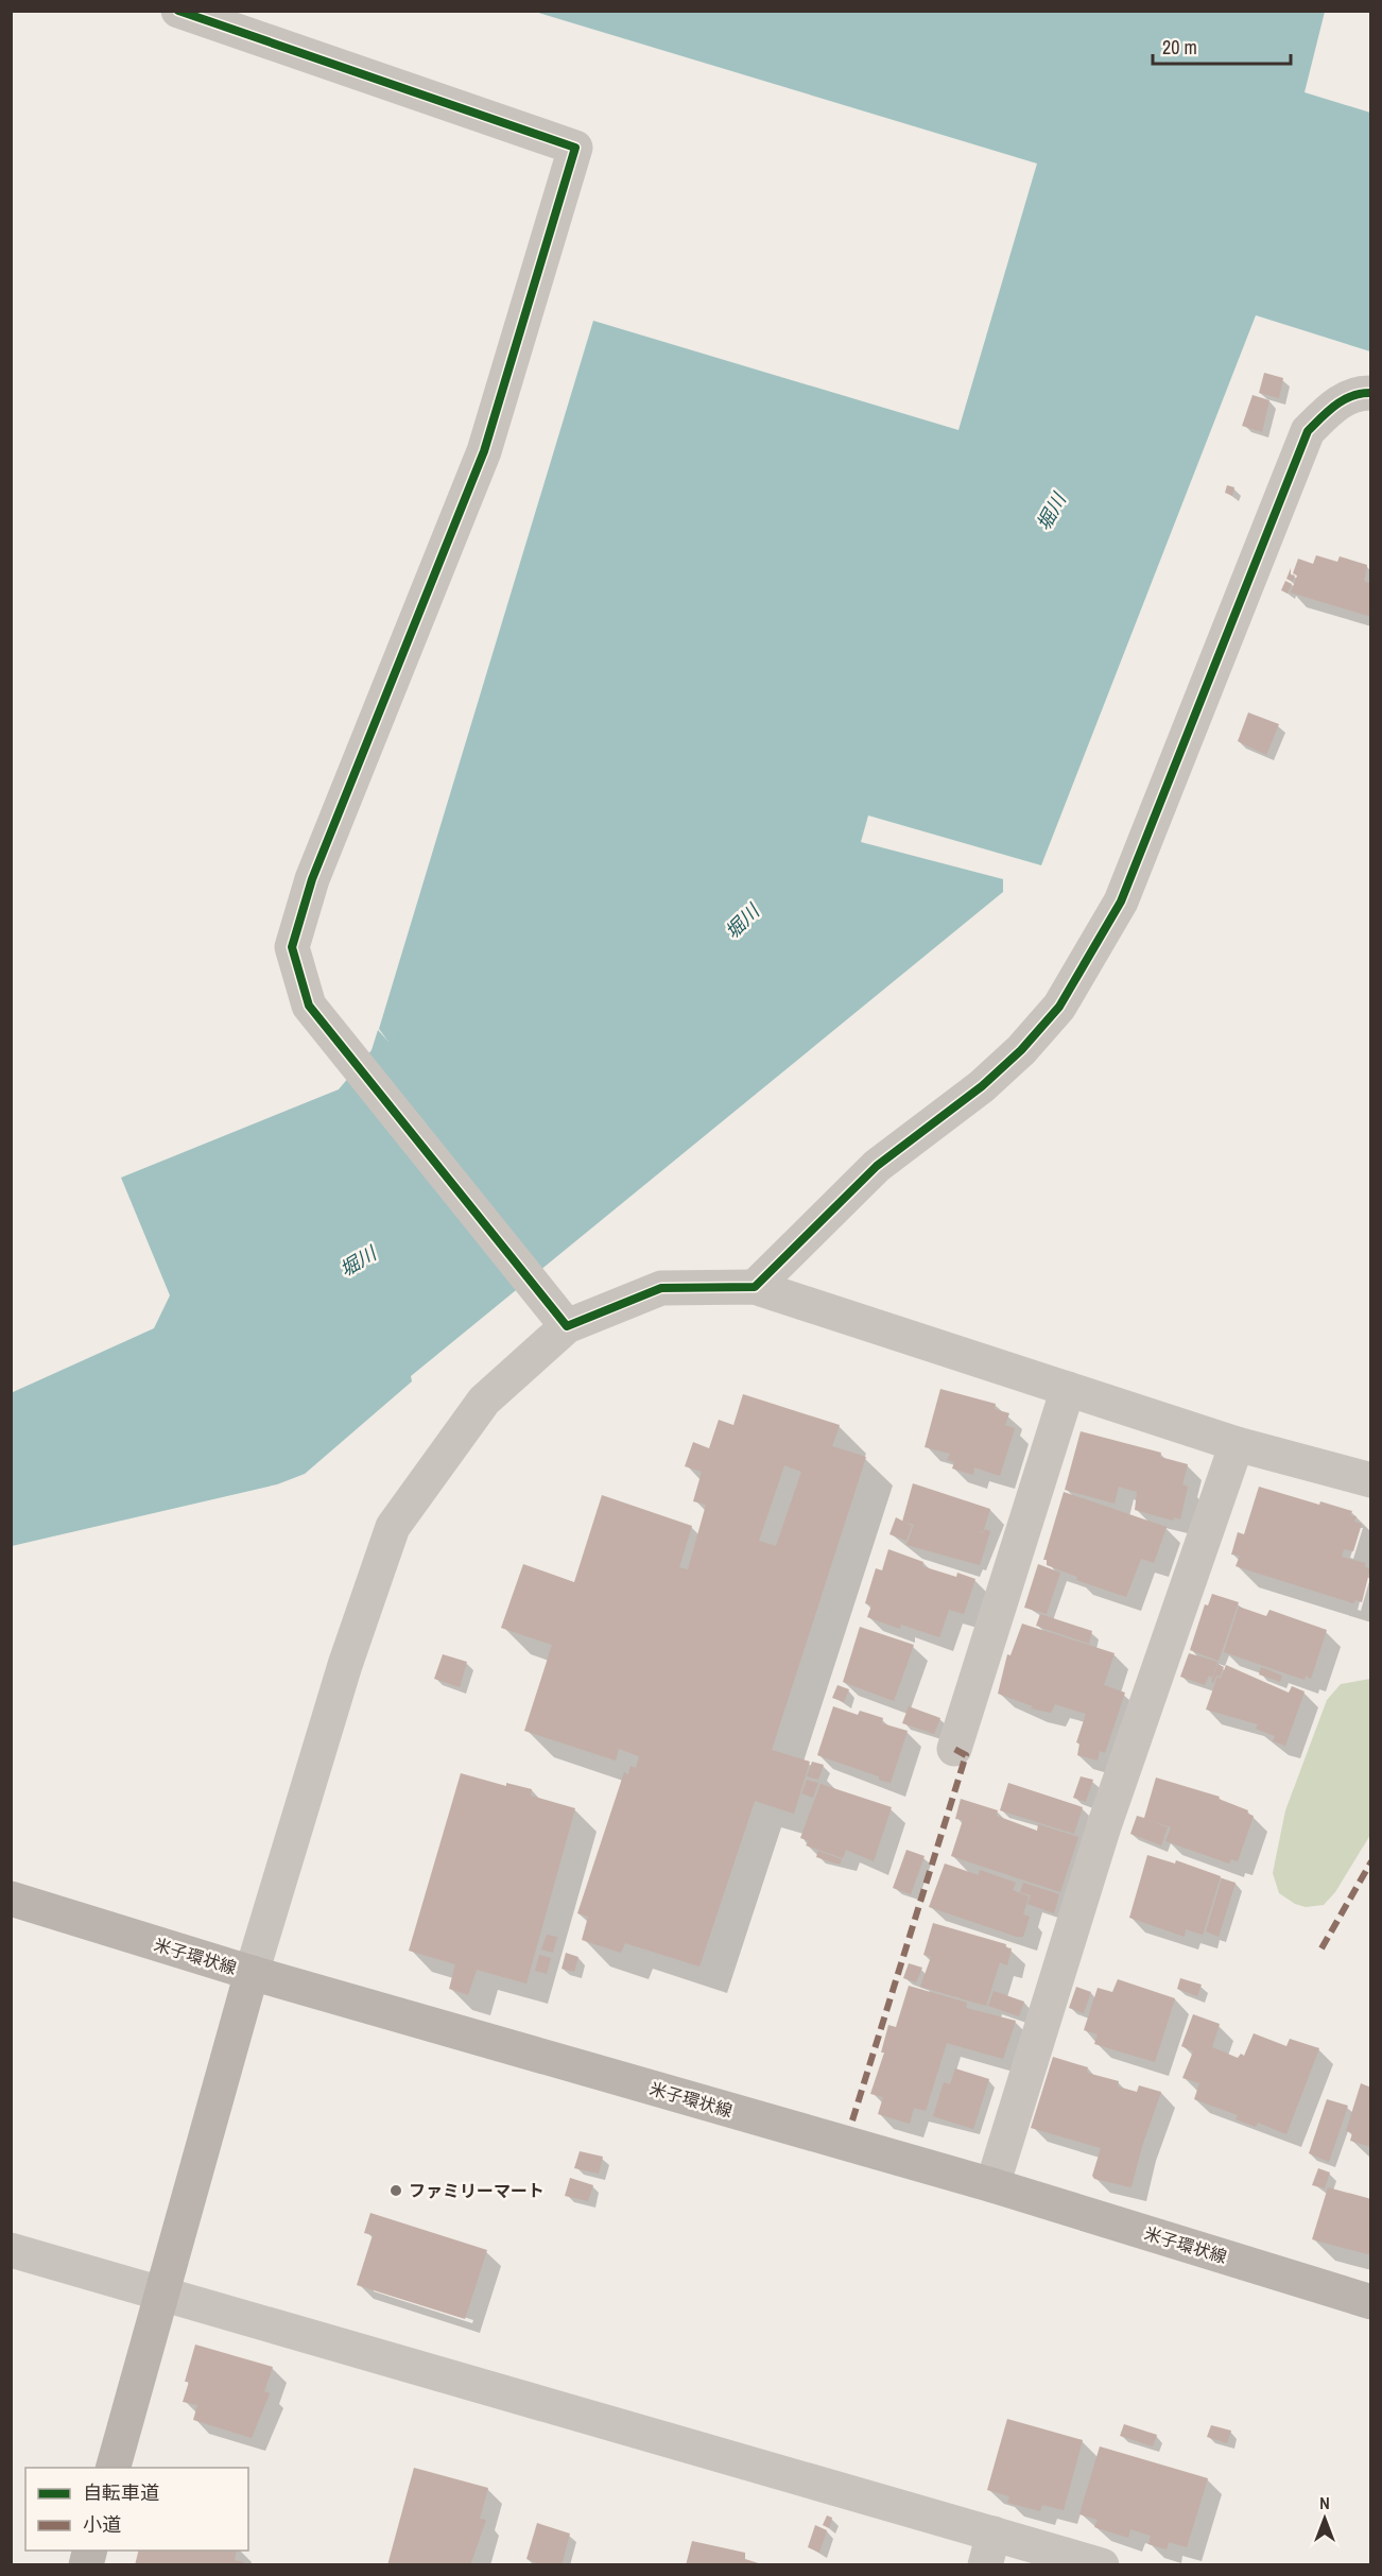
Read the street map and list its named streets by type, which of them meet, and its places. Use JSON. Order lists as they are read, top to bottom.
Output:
{
  "streets": {
    "main road": ["米子環状線"]
  },
  "water": ["堀川"],
  "places": ["ファミリーマート"],
  "legend": ["自転車道", "小道"],
  "scale_bar": "20 m",
  "north": "top"
}
